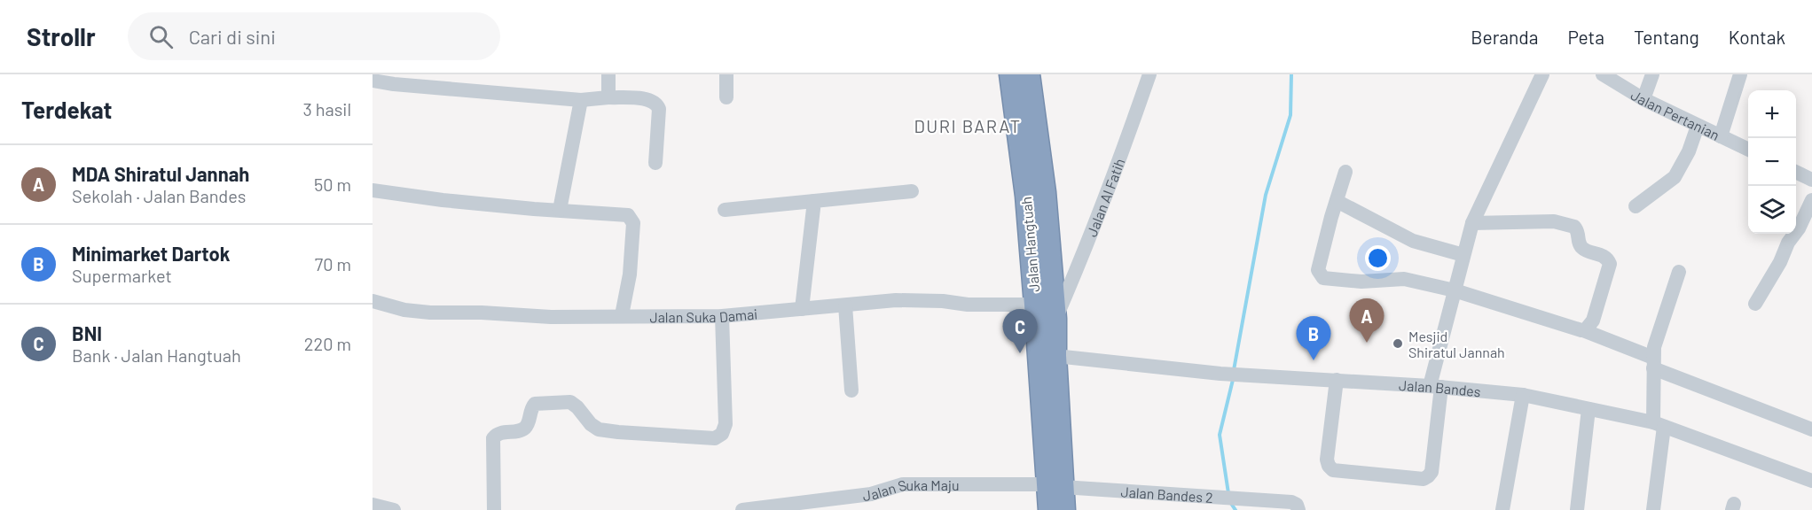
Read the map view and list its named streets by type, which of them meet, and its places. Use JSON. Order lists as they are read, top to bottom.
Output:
{
  "streets": {
    "highway": ["Jalan Hangtuah"],
    "street": [
      "Jalan Pertanian",
      "Jalan Al Fatih",
      "Jalan Suka Damai",
      "Jalan Bandes",
      "Jalan Suka Maju",
      "Jalan Bandes 2"
    ]
  },
  "crossings": [
    ["Jalan Al Fatih", "Jalan Hangtuah"],
    ["Jalan Hangtuah", "Jalan Suka Damai"],
    ["Jalan Hangtuah", "Jalan Bandes"],
    ["Jalan Hangtuah", "Jalan Suka Maju"],
    ["Jalan Hangtuah", "Jalan Bandes 2"],
    ["Jalan Suka Maju", "Jalan Bandes 2"]
  ],
  "districts": ["DURI BARAT"],
  "places": ["Mesjid Shiratul Jannah"],
  "page": {
    "header": "Strollr",
    "search": "Cari di sini",
    "nav": [
      "Beranda",
      "Peta",
      "Tentang",
      "Kontak"
    ],
    "heading": ["Terdekat", "3 hasil"],
    "map_buttons": ["+", "−"],
    "list": [
      {
        "mark": "A",
        "name": "MDA Shiratul Jannah",
        "note": "Sekolah · Jalan Bandes",
        "value": "50 m"
      },
      {
        "mark": "B",
        "name": "Minimarket Dartok",
        "note": "Supermarket",
        "value": "70 m"
      },
      {
        "mark": "C",
        "name": "BNI",
        "note": "Bank · Jalan Hangtuah",
        "value": "220 m"
      }
    ],
    "pins": ["A", "C", "B"]
  }
}
